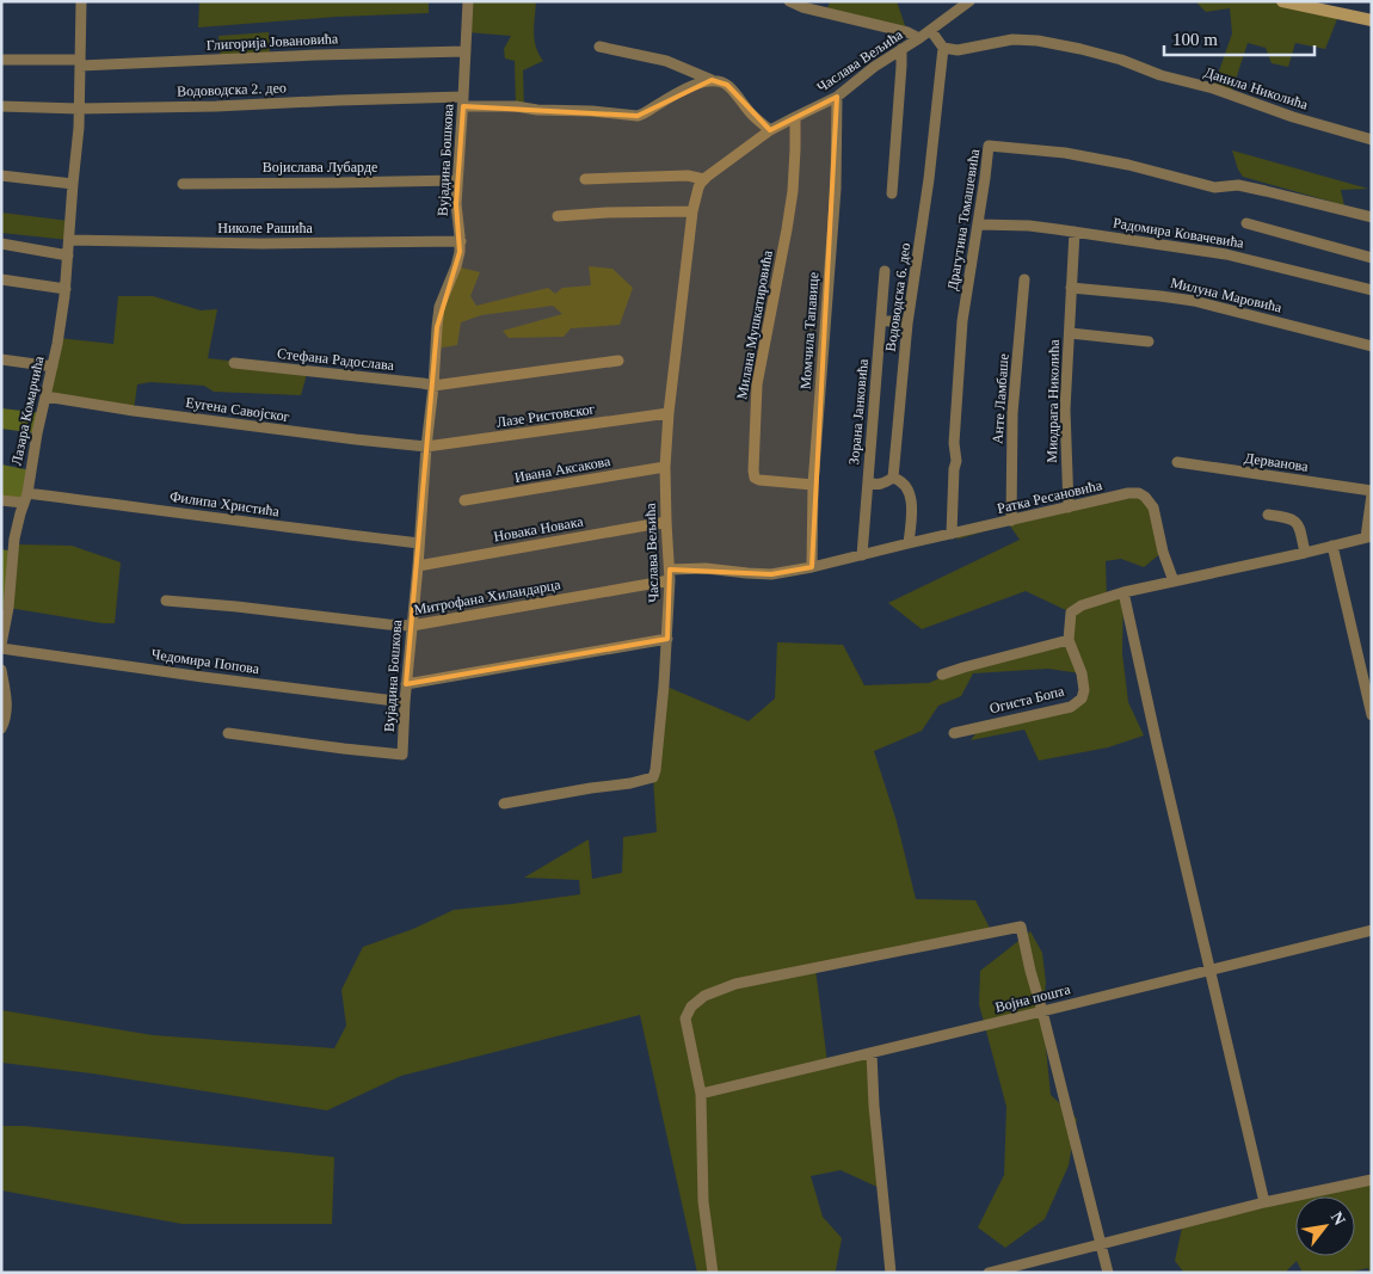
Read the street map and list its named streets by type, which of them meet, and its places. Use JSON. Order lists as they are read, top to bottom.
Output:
{
  "streets": {
    "street": [
      "Глигорија Јовановића",
      "Часлава Вељића",
      "Данила Николића",
      "Водоводска 2. део",
      "Вујадина Бошкова",
      "Војислава Лубарде",
      "Драгутина Томашевића",
      "Николе Рашића",
      "Радомира Ковачевића",
      "Милуна Маровића",
      "Водоводска 6. део",
      "Милана Мушкатировића",
      "Момчила Тапавице",
      "Стефана Радослава",
      "Анте Ламбаше",
      "Миодрага Николића",
      "Еугена Савојског",
      "Лазара Комарчића",
      "Зорана Јанковића",
      "Лазе Ристовског",
      "Дерванова",
      "Ивана Аксакова",
      "Ратка Ресановића",
      "Филипа Христића",
      "Новака Новака",
      "Митрофана Хиландарца",
      "Чедомира Попова",
      "Огиста Бопа",
      "Војна пошта"
    ]
  },
  "crossings": [
    ["Глигорија Јовановића", "Вујадина Бошкова"],
    ["Глигорија Јовановића", "Лазара Комарчића"],
    ["Часлава Вељића", "Милана Мушкатировића"],
    ["Часлава Вељића", "Момчила Тапавице"],
    ["Часлава Вељића", "Лазе Ристовског"],
    ["Часлава Вељића", "Ивана Аксакова"],
    ["Часлава Вељића", "Ратка Ресановића"],
    ["Часлава Вељића", "Новака Новака"],
    ["Часлава Вељића", "Митрофана Хиландарца"],
    ["Данила Николића", "Водоводска 6. део"],
    ["Водоводска 2. део", "Вујадина Бошкова"],
    ["Водоводска 2. део", "Лазара Комарчића"],
    ["Вујадина Бошкова", "Војислава Лубарде"],
    ["Вујадина Бошкова", "Николе Рашића"],
    ["Вујадина Бошкова", "Стефана Радослава"],
    ["Вујадина Бошкова", "Еугена Савојског"],
    ["Вујадина Бошкова", "Лазе Ристовског"],
    ["Вујадина Бошкова", "Филипа Христића"],
    ["Вујадина Бошкова", "Новака Новака"],
    ["Вујадина Бошкова", "Митрофана Хиландарца"],
    ["Вујадина Бошкова", "Чедомира Попова"],
    ["Драгутина Томашевића", "Радомира Ковачевића"],
    ["Драгутина Томашевића", "Ратка Ресановића"],
    ["Николе Рашића", "Лазара Комарчића"],
    ["Радомира Ковачевића", "Миодрага Николића"],
    ["Милуна Маровића", "Миодрага Николића"],
    ["Милана Мушкатировића", "Момчила Тапавице"],
    ["Момчила Тапавице", "Ратка Ресановића"],
    ["Анте Ламбаше", "Ратка Ресановића"],
    ["Миодрага Николића", "Ратка Ресановића"],
    ["Еугена Савојског", "Лазара Комарчића"],
    ["Еугена Савојског", "Лазе Ристовског"],
    ["Лазара Комарчића", "Филипа Христића"],
    ["Лазара Комарчића", "Чедомира Попова"],
    ["Зорана Јанковића", "Ратка Ресановића"],
    ["Ратка Ресановића", "Митрофана Хиландарца"],
    ["Ратка Ресановића", "Огиста Бопа"]
  ],
  "scale_bar": "100 m",
  "north": "top right"
}
